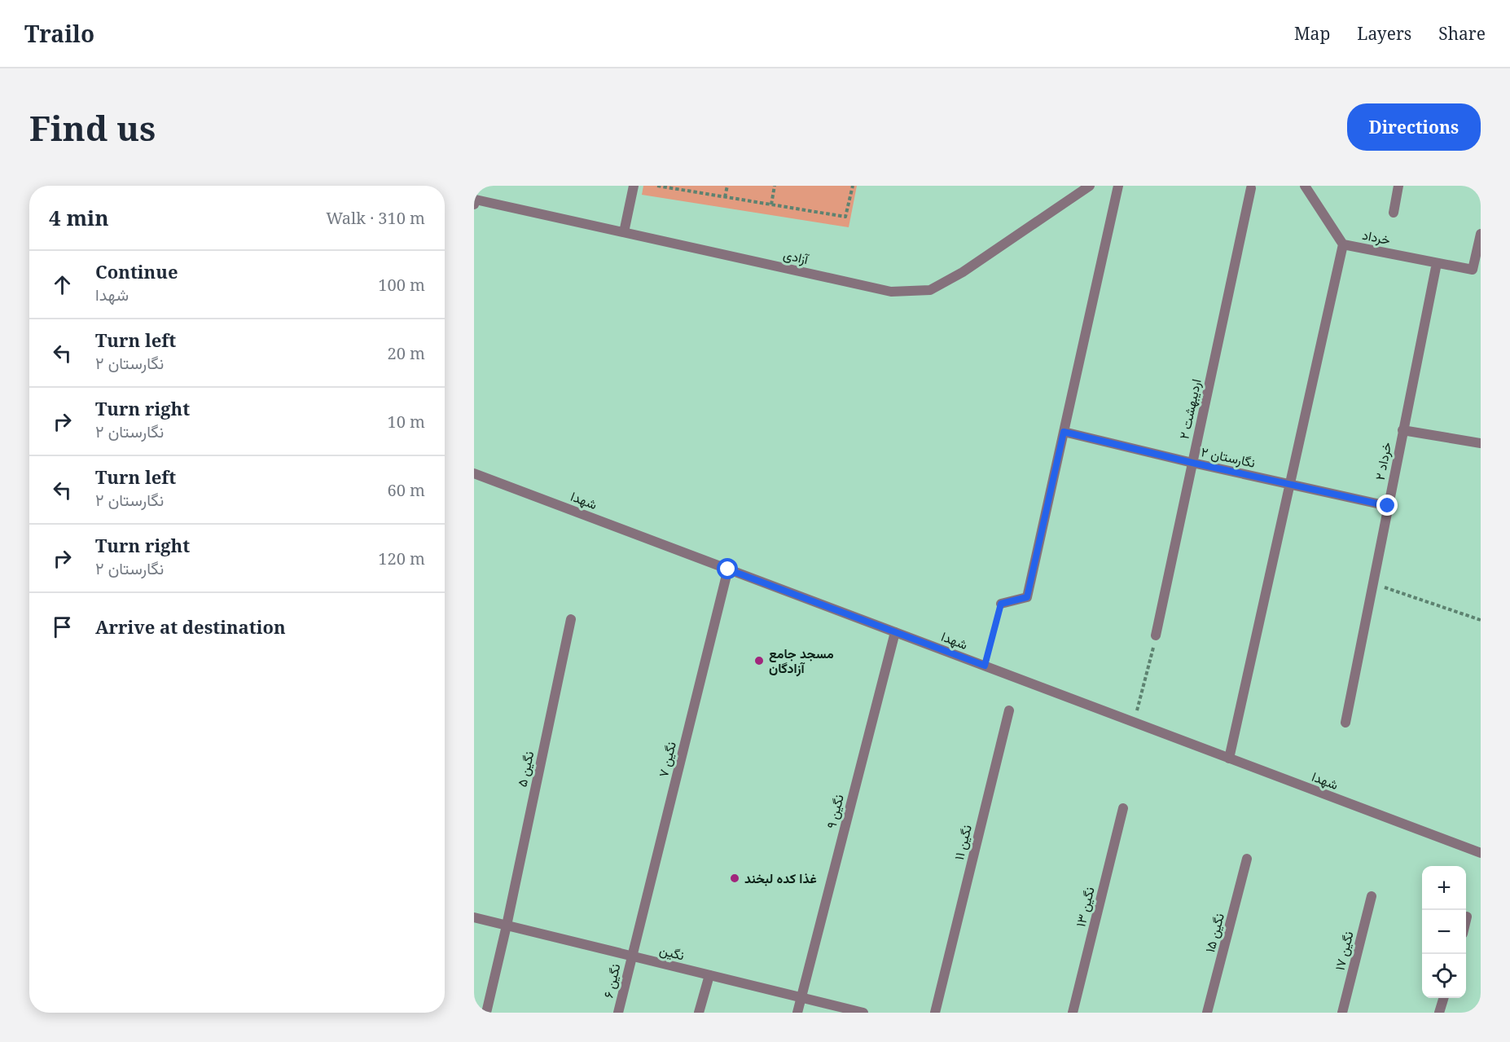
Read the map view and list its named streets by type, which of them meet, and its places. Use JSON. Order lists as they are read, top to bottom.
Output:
{
  "streets": {
    "street": [
      "خرداد",
      "آزادی",
      "اردیبهشت ۲",
      "نگارستان ۲",
      "خرداد ۲",
      "شهدا",
      "نگین ۷",
      "نگین ۵",
      "نگین ۹",
      "نگین ۱۱",
      "نگین ۱۳",
      "نگین ۱۵",
      "نگین ۱۷",
      "نگین",
      "نگین ۶"
    ]
  },
  "crossings": [
    ["خرداد", "خرداد ۲"],
    ["اردیبهشت ۲", "نگارستان ۲"],
    ["نگارستان ۲", "خرداد ۲"],
    ["شهدا", "نگین ۷"],
    ["شهدا", "نگین ۹"],
    ["نگین ۷", "نگین"],
    ["نگین ۷", "نگین ۶"],
    ["نگین ۵", "نگین"],
    ["نگین ۹", "نگین"],
    ["نگین", "نگین ۶"]
  ],
  "places": ["مسجد جامع آزادگان", "غذا کده لبخند"],
  "page": {
    "header": "Trailo",
    "nav": ["Map", "Layers", "Share"],
    "buttons": "Directions",
    "title": "Find us",
    "heading": ["4 min", "Walk · 310 m"],
    "list": [
      ["Continue", "شهدا", "100 m"],
      ["Turn left", "نگارستان ۲", "20 m"],
      ["Turn right", "نگارستان ۲", "10 m"],
      ["Turn left", "نگارستان ۲", "60 m"],
      ["Turn right", "نگارستان ۲", "120 m"],
      "Arrive at destination"
    ],
    "map_buttons": ["+", "−"]
  }
}
